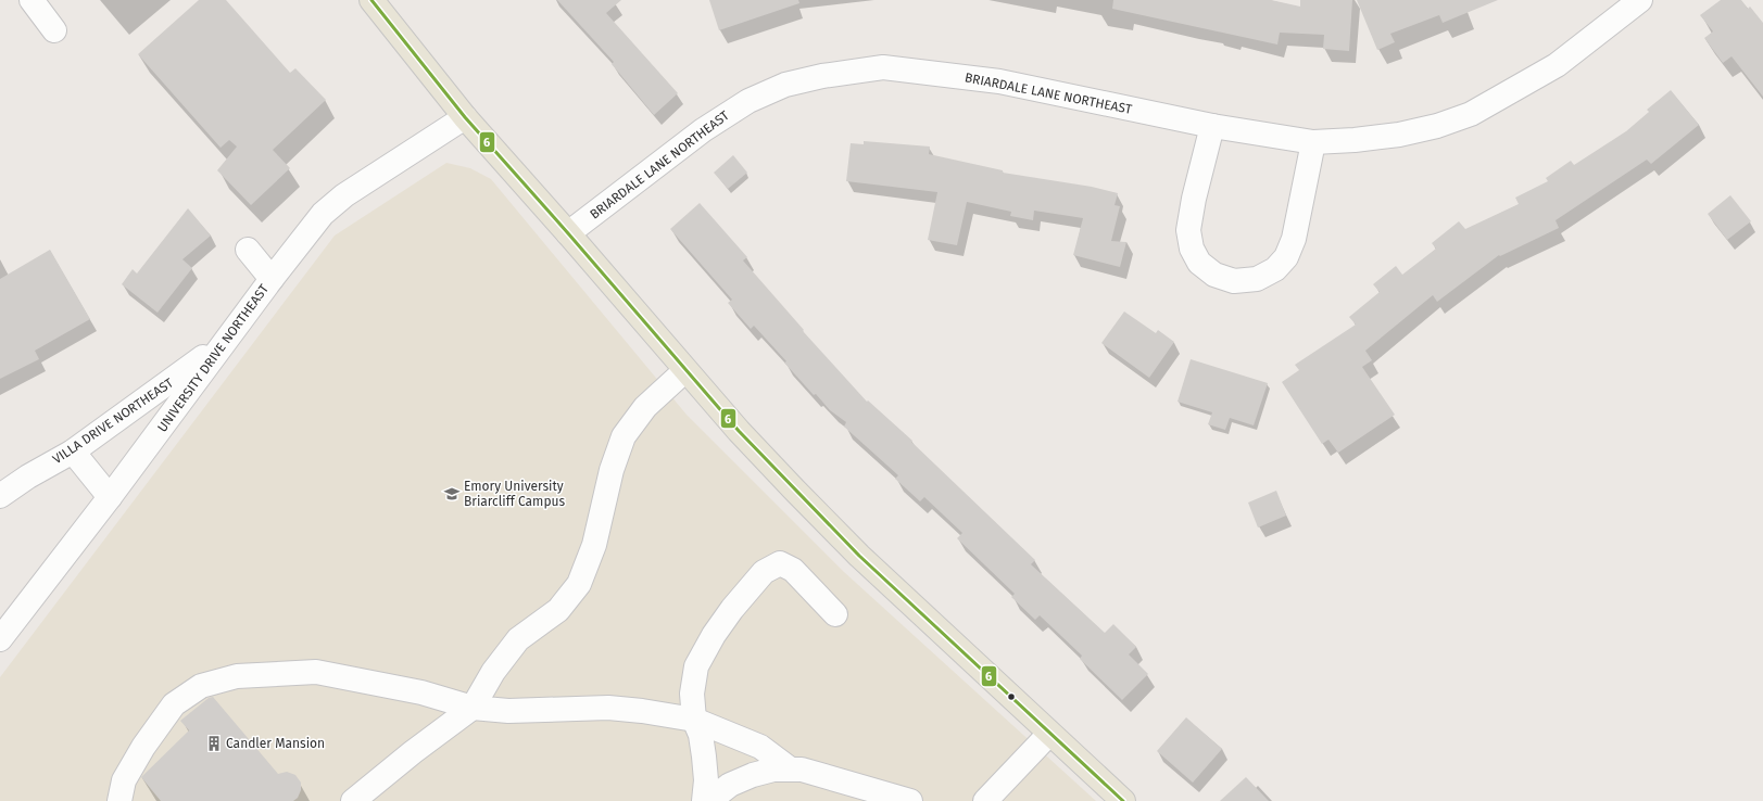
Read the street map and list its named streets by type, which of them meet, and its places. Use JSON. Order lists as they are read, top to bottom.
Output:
{
  "streets": {
    "street": ["BRIARDALE LANE NORTHEAST", "UNIVERSITY DRIVE NORTHEAST", "VILLA DRIVE NORTHEAST"]
  },
  "crossings": [
    ["UNIVERSITY DRIVE NORTHEAST", "VILLA DRIVE NORTHEAST"]
  ],
  "places": {
    "school or university": ["Emory University Briarcliff Campus"],
    "building": ["Candler Mansion"]
  },
  "lines": ["transit line 6"]
}
